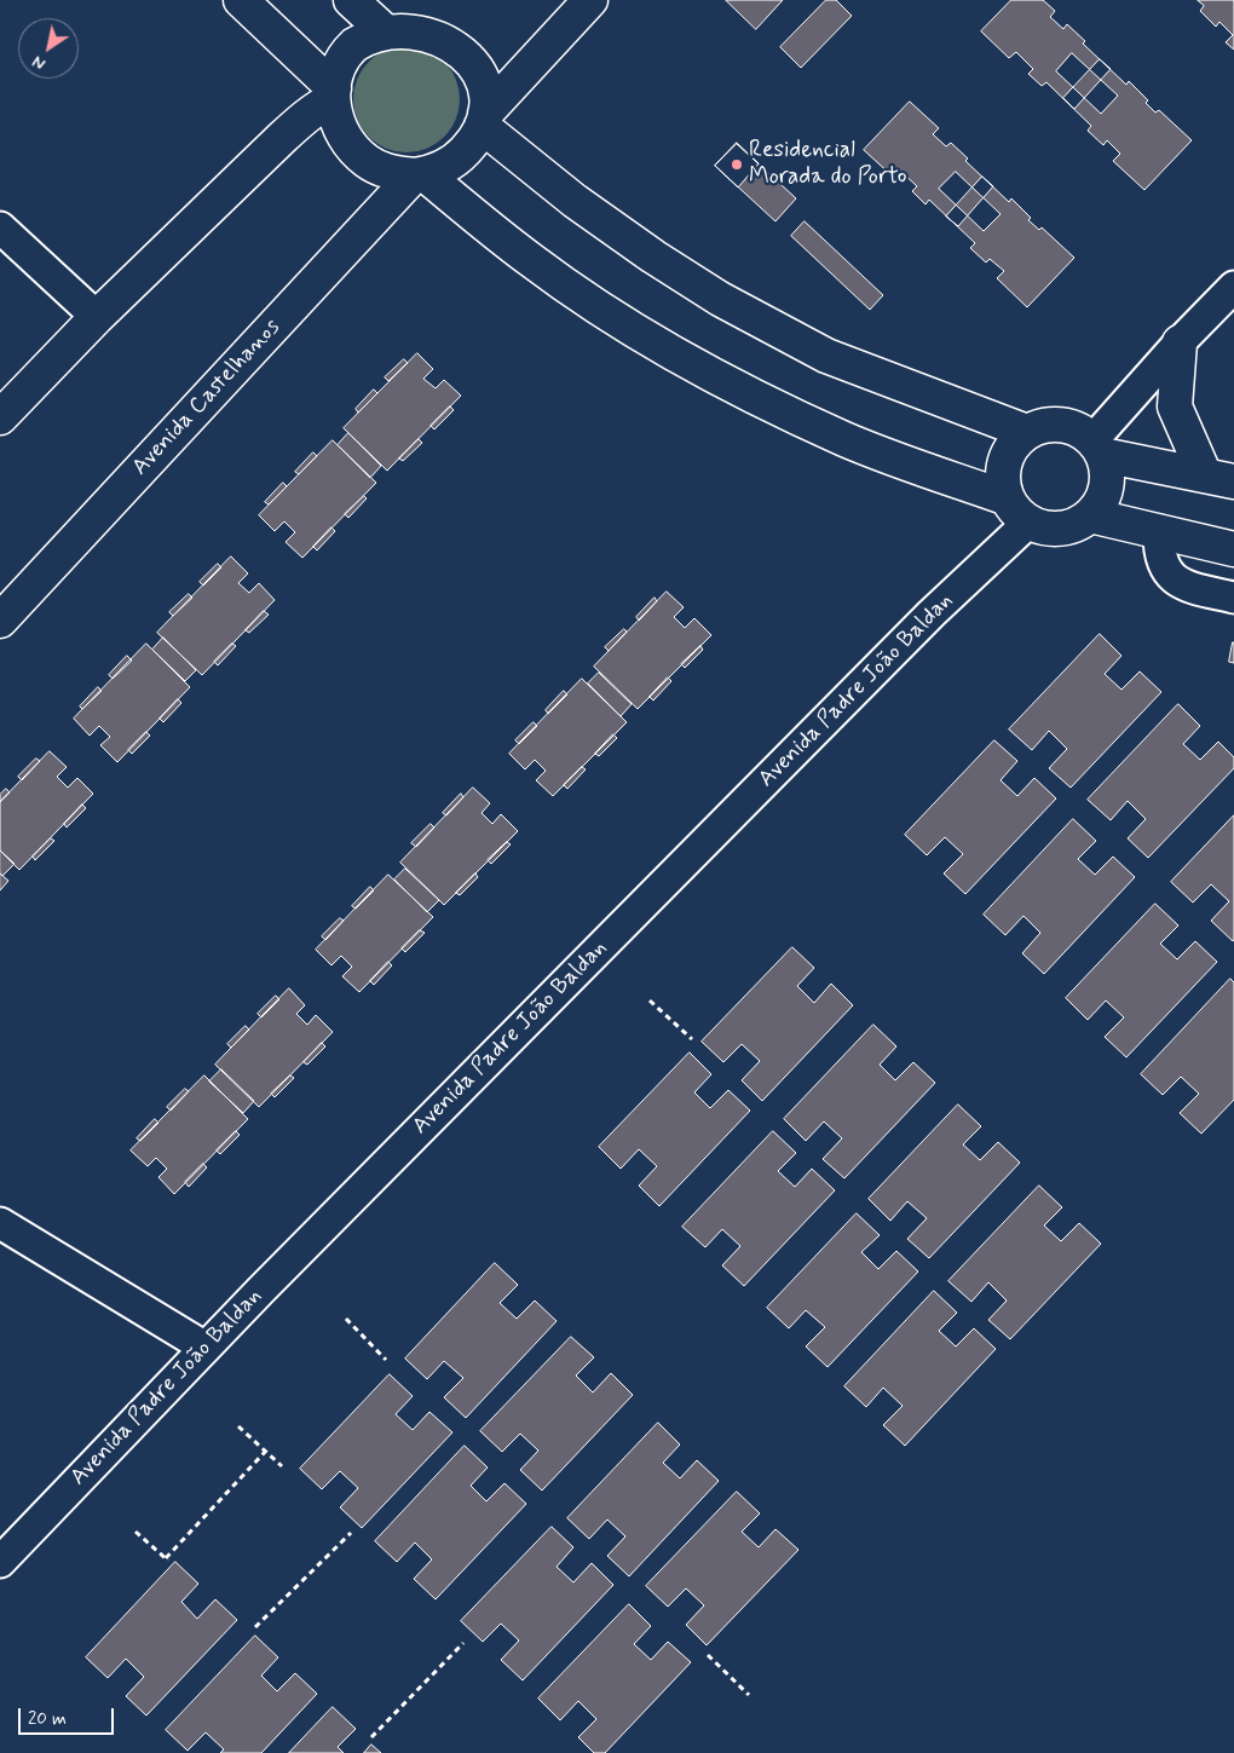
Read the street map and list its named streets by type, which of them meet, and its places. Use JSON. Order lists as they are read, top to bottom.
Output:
{
  "streets": {
    "street": ["Avenida Castelhanos", "Avenida Padre João Baldan"]
  },
  "places": ["Residencial Morada do Porto"],
  "scale_bar": "20 m",
  "north": "bottom left"
}
